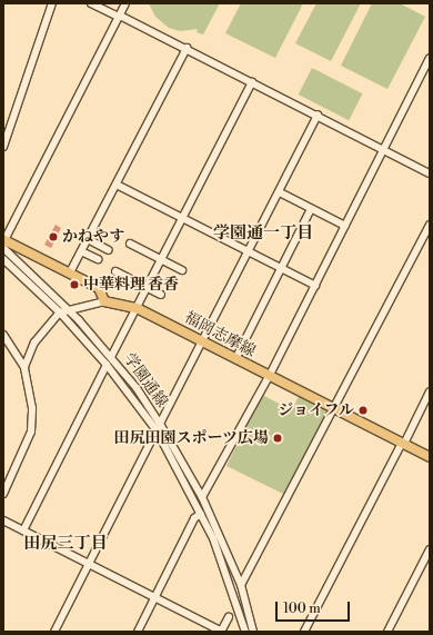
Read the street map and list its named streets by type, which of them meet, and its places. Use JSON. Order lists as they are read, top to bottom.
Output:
{
  "streets": {
    "main road": ["福岡志摩線"],
    "street": ["学園通線"]
  },
  "districts": ["学園通一丁目", "田尻三丁目"],
  "places": [
    "かねやす",
    "中華料理 香香",
    "ジョイフル",
    "田尻田園スポーツ広場"
  ],
  "scale_bar": "100 m"
}
